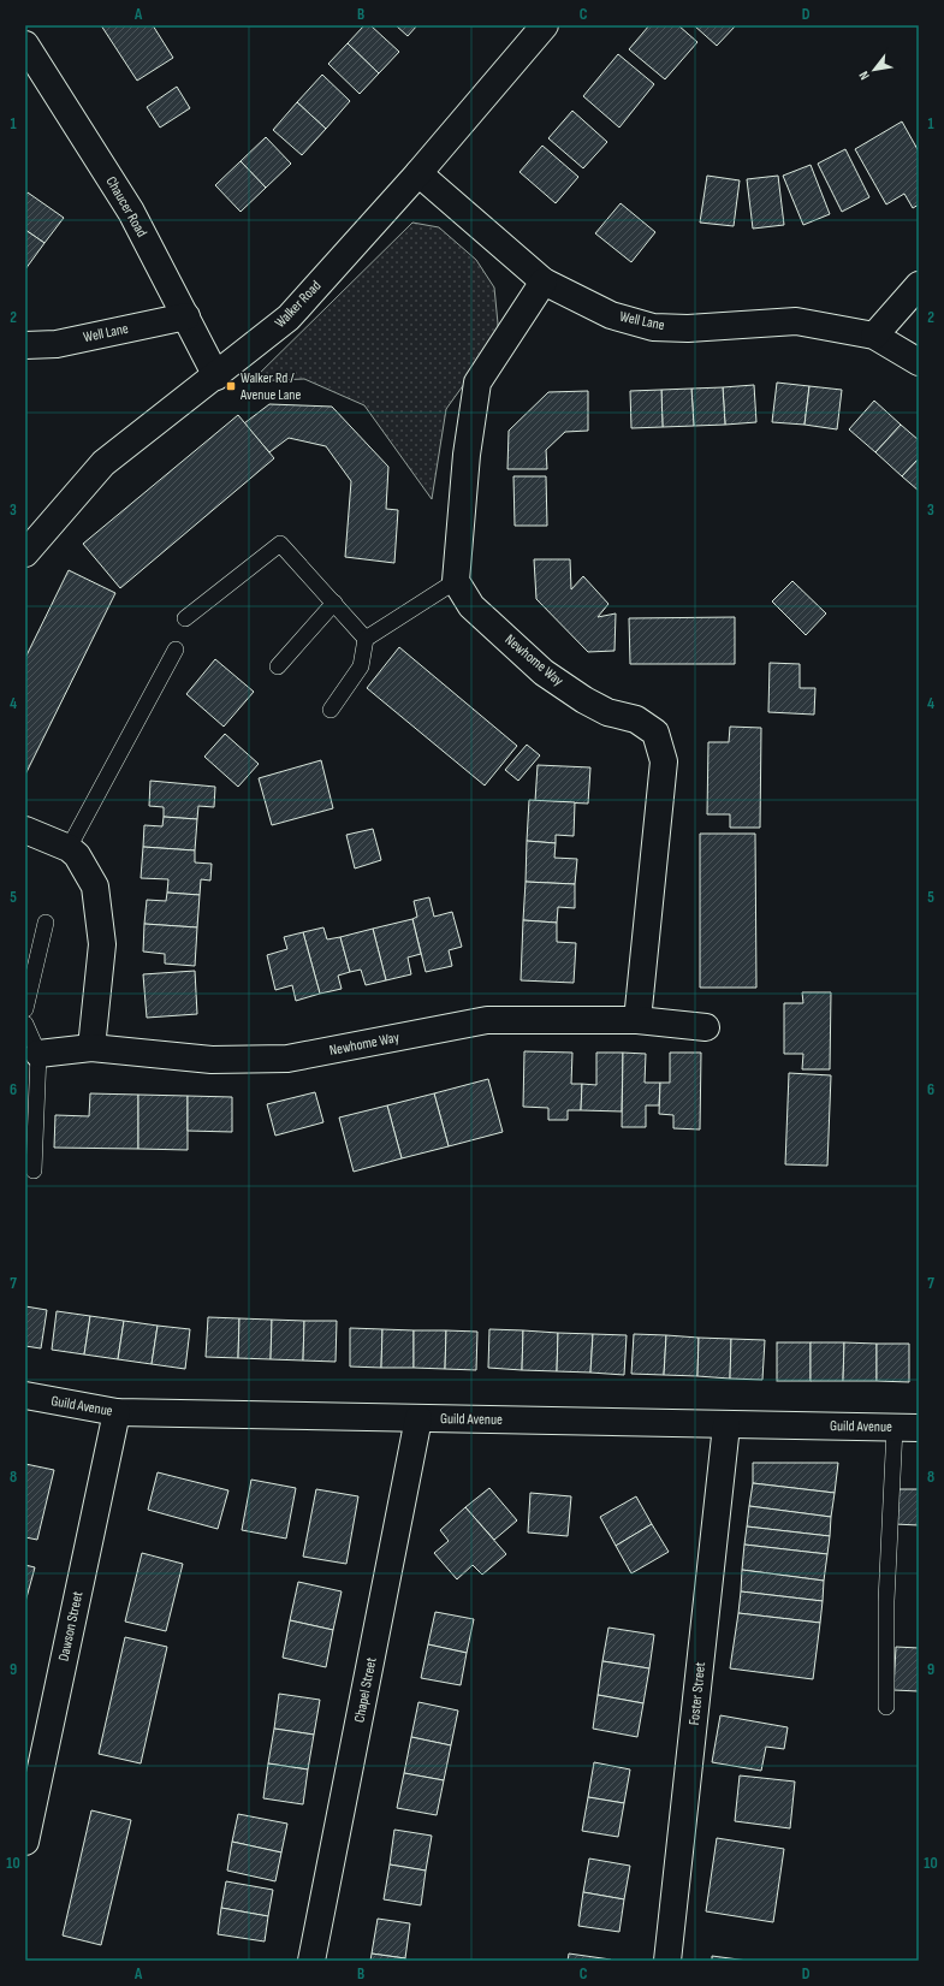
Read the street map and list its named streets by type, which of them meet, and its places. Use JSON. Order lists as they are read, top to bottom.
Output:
{
  "streets": {
    "street": [
      "Chaucer Road",
      "Walker Road",
      "Well Lane",
      "Newhome Way",
      "Guild Avenue",
      "Dawson Street",
      "Chapel Street",
      "Foster Street"
    ]
  },
  "crossings": [
    ["Chaucer Road", "Walker Road"],
    ["Chaucer Road", "Well Lane"],
    ["Walker Road", "Well Lane"],
    ["Guild Avenue", "Dawson Street"],
    ["Guild Avenue", "Chapel Street"],
    ["Guild Avenue", "Foster Street"]
  ],
  "places": {
    "transit": ["Walker Rd / Avenue Lane"]
  },
  "north": "bottom left",
  "grid": {
    "columns": [
      "A",
      "B",
      "C",
      "D"
    ],
    "rows": [
      "1",
      "2",
      "3",
      "4",
      "5",
      "6",
      "7",
      "8",
      "9",
      "10"
    ]
  }
}
